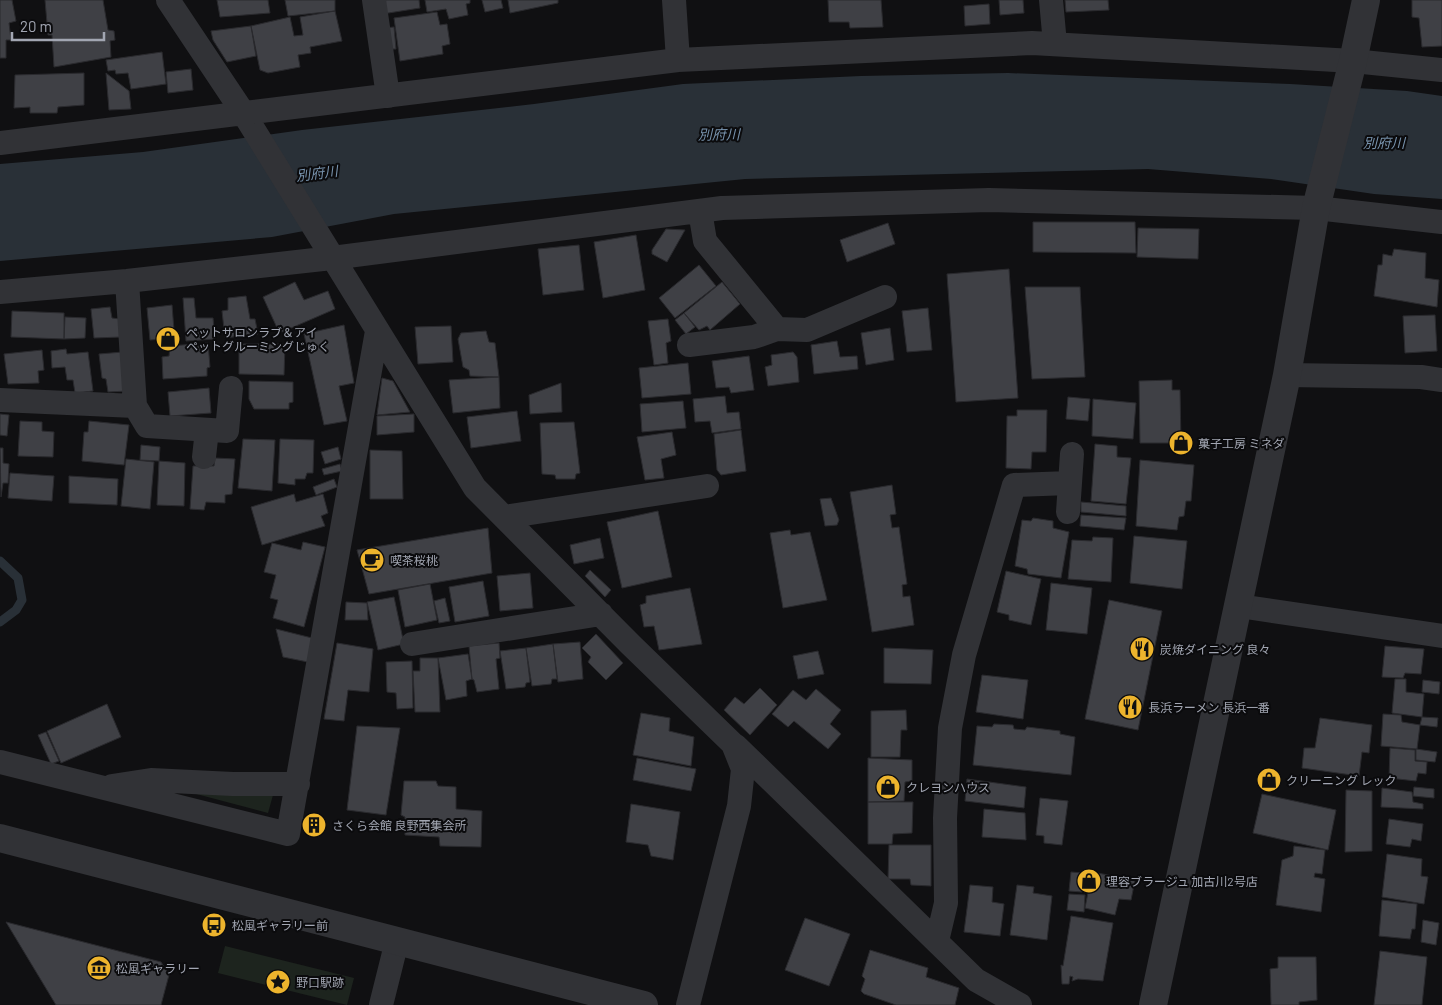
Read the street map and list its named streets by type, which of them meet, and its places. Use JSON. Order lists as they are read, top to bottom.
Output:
{
  "water": ["別府川"],
  "places": {
    "shop": [
      "ペットサロンラブ＆アイ ペットグルーミングじゅく",
      "菓子工房 ミネダ",
      "クリーニング レック",
      "クレヨンハウス",
      "理容ブラージュ 加古川2号店"
    ],
    "cafe": ["喫茶桜桃"],
    "restaurant": ["炭焼ダイニング 良々", "長浜ラーメン 長浜一番"],
    "building": ["さくら会館 良野西集会所"],
    "bus stop": ["松風ギャラリー前"],
    "museum": ["松風ギャラリー"],
    "place": ["野口駅跡"]
  },
  "scale_bar": "20 m"
}
